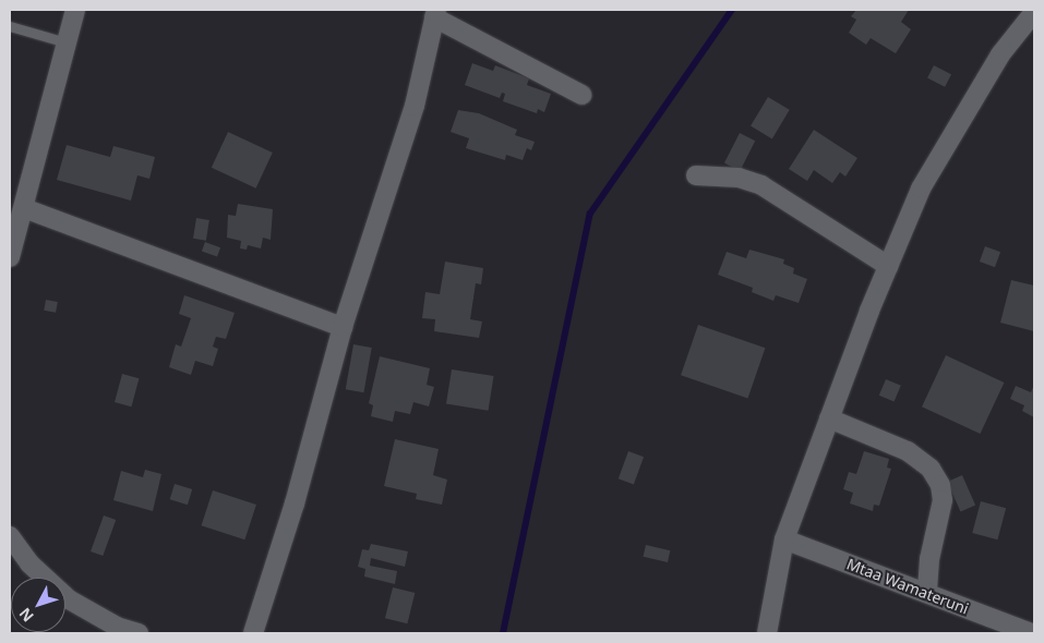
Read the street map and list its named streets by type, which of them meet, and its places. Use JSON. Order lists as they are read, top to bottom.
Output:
{
  "streets": {
    "street": ["Mtaa Wamateruni"]
  },
  "north": "bottom left"
}
